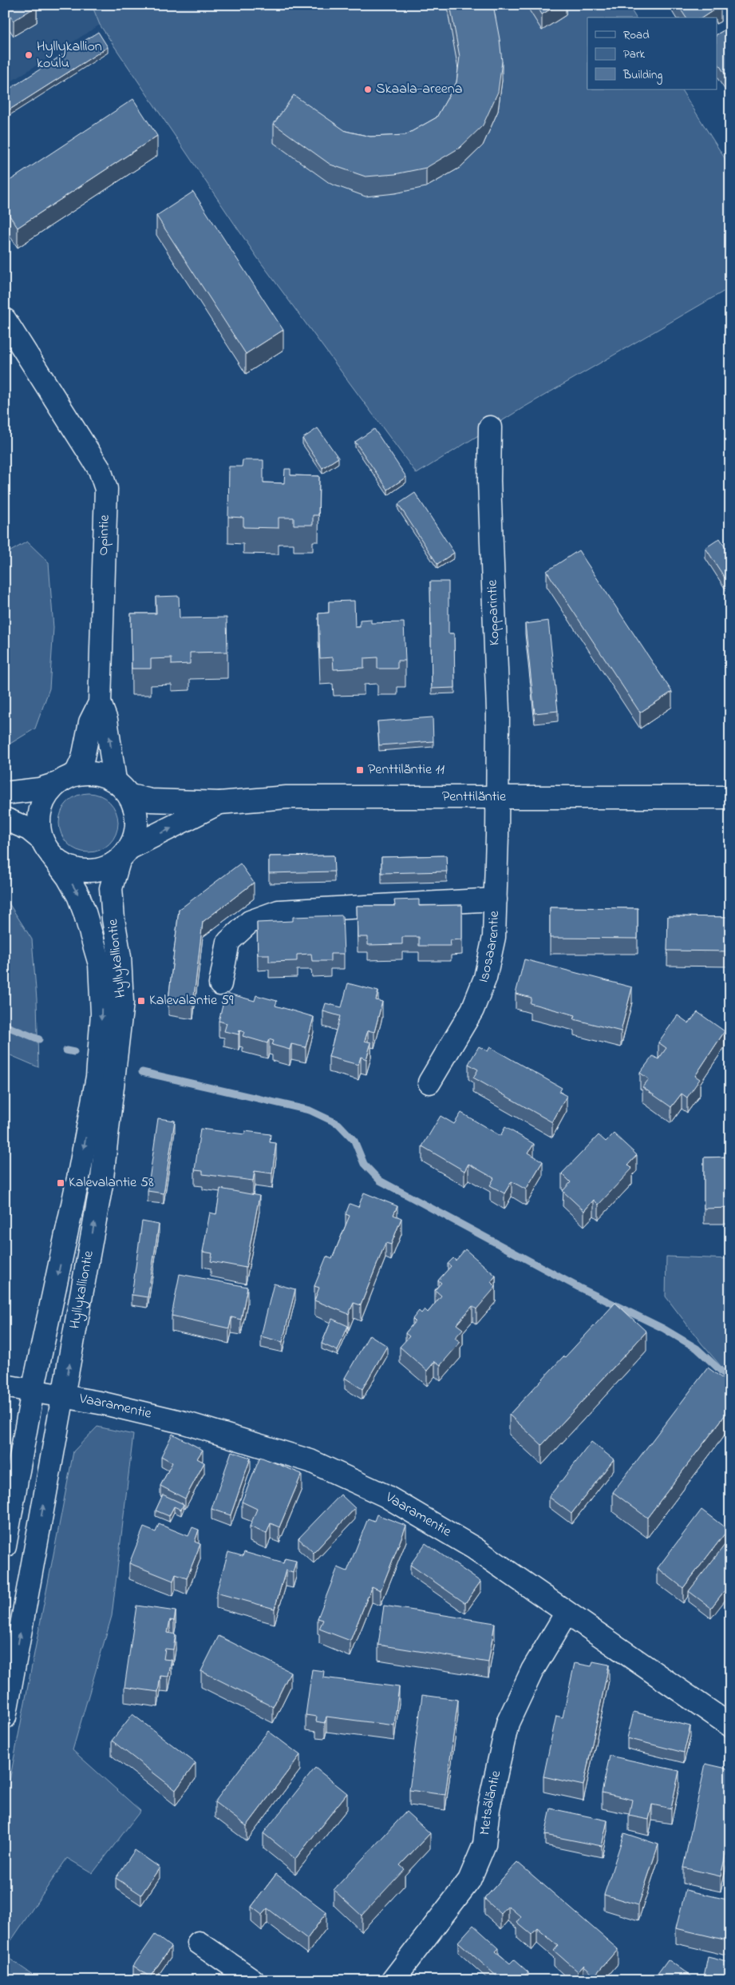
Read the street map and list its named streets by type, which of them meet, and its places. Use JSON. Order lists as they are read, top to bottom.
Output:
{
  "streets": {
    "street": [
      "Opintie",
      "Kopparintie",
      "Penttiläntie",
      "Isosaarentie",
      "Hyllykalliontie",
      "Vaaramentie",
      "Metsäläntie"
    ]
  },
  "crossings": [
    ["Opintie", "Penttiläntie"],
    ["Opintie", "Hyllykalliontie"],
    ["Kopparintie", "Penttiläntie"],
    ["Kopparintie", "Isosaarentie"],
    ["Penttiläntie", "Isosaarentie"],
    ["Penttiläntie", "Hyllykalliontie"],
    ["Hyllykalliontie", "Vaaramentie"],
    ["Vaaramentie", "Metsäläntie"]
  ],
  "places": {
    "other": ["Hyllykallion koulu", "Skaala-areena"],
    "transit": ["Penttiläntie 11", "Kalevalantie 59", "Kalevalantie 58"]
  },
  "legend": ["Road", "Park", "Building"]
}
